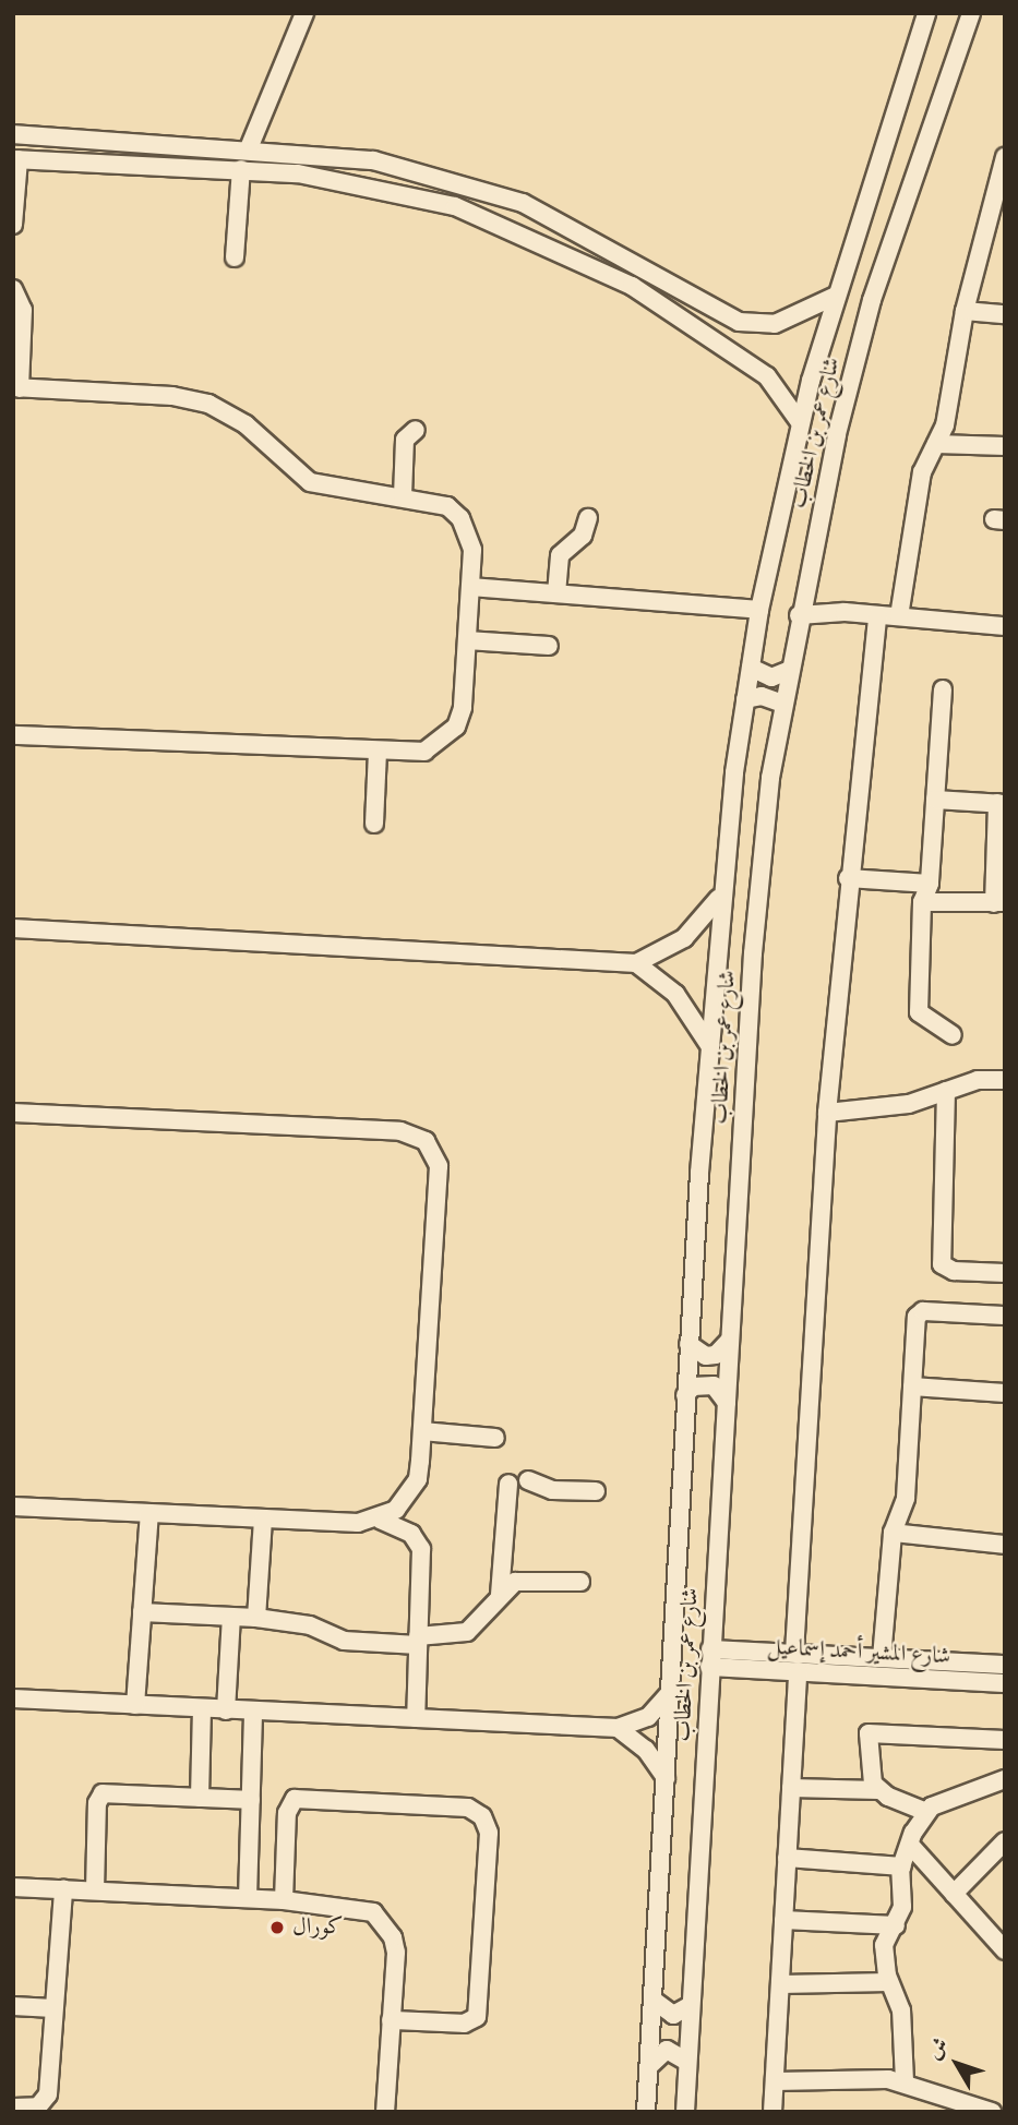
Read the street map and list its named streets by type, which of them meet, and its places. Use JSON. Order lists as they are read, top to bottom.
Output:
{
  "streets": {
    "street": ["شارع عمر بن الخطاب", "شارع المشير أحمد إسماعيل"]
  },
  "crossings": [
    ["شارع عمر بن الخطاب", "شارع المشير أحمد إسماعيل"]
  ],
  "places": ["كورال"],
  "north": "top left"
}
